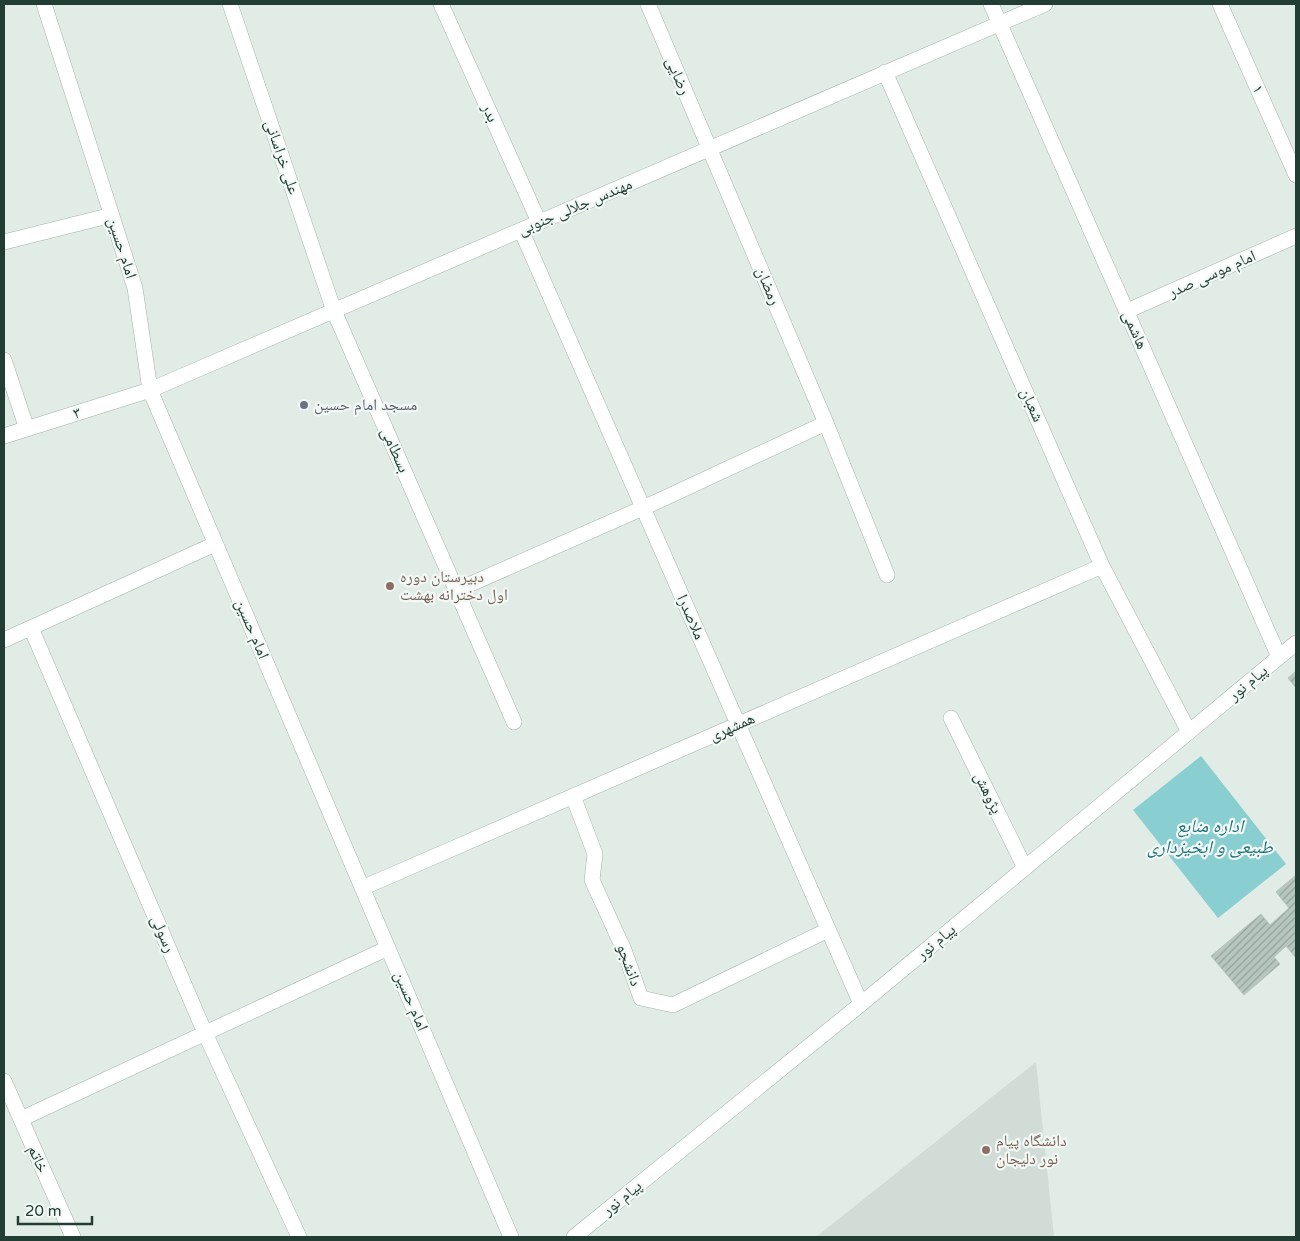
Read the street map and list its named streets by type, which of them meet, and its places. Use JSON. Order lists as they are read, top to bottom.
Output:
{
  "streets": {
    "street": [
      "رضایی",
      "۱",
      "بدر",
      "علی خراسانی",
      "مهندس جلالی جنوبی",
      "امام حسین",
      "امام موسی صدر",
      "رمضان",
      "هاشمی",
      "شعبان",
      "۳",
      "بسطامی",
      "ملاصدرا",
      "پیام نور",
      "همشهری",
      "پژوهش",
      "رسولی",
      "دانشجو",
      "خاتم"
    ]
  },
  "crossings": [
    ["رضایی", "مهندس جلالی جنوبی"],
    ["رضایی", "رمضان"],
    ["بدر", "مهندس جلالی جنوبی"],
    ["علی خراسانی", "مهندس جلالی جنوبی"],
    ["علی خراسانی", "بسطامی"],
    ["مهندس جلالی جنوبی", "امام حسین"],
    ["مهندس جلالی جنوبی", "رمضان"],
    ["مهندس جلالی جنوبی", "هاشمی"],
    ["مهندس جلالی جنوبی", "شعبان"],
    ["مهندس جلالی جنوبی", "۳"],
    ["مهندس جلالی جنوبی", "بسطامی"],
    ["مهندس جلالی جنوبی", "ملاصدرا"],
    ["امام حسین", "۳"],
    ["امام حسین", "همشهری"],
    ["امام موسی صدر", "هاشمی"],
    ["هاشمی", "پیام نور"],
    ["شعبان", "پیام نور"],
    ["شعبان", "همشهری"],
    ["ملاصدرا", "پیام نور"],
    ["ملاصدرا", "همشهری"],
    ["ملاصدرا", "دانشجو"],
    ["پیام نور", "پژوهش"],
    ["همشهری", "دانشجو"]
  ],
  "water": ["اداره منابع طبیعی و ابخیزداری"],
  "places": ["مسجد امام حسین", "دبیرستان دوره اول دخترانه بهشت", "دانشگاه پیام نور دلیجان"],
  "scale_bar": "20 m"
}
